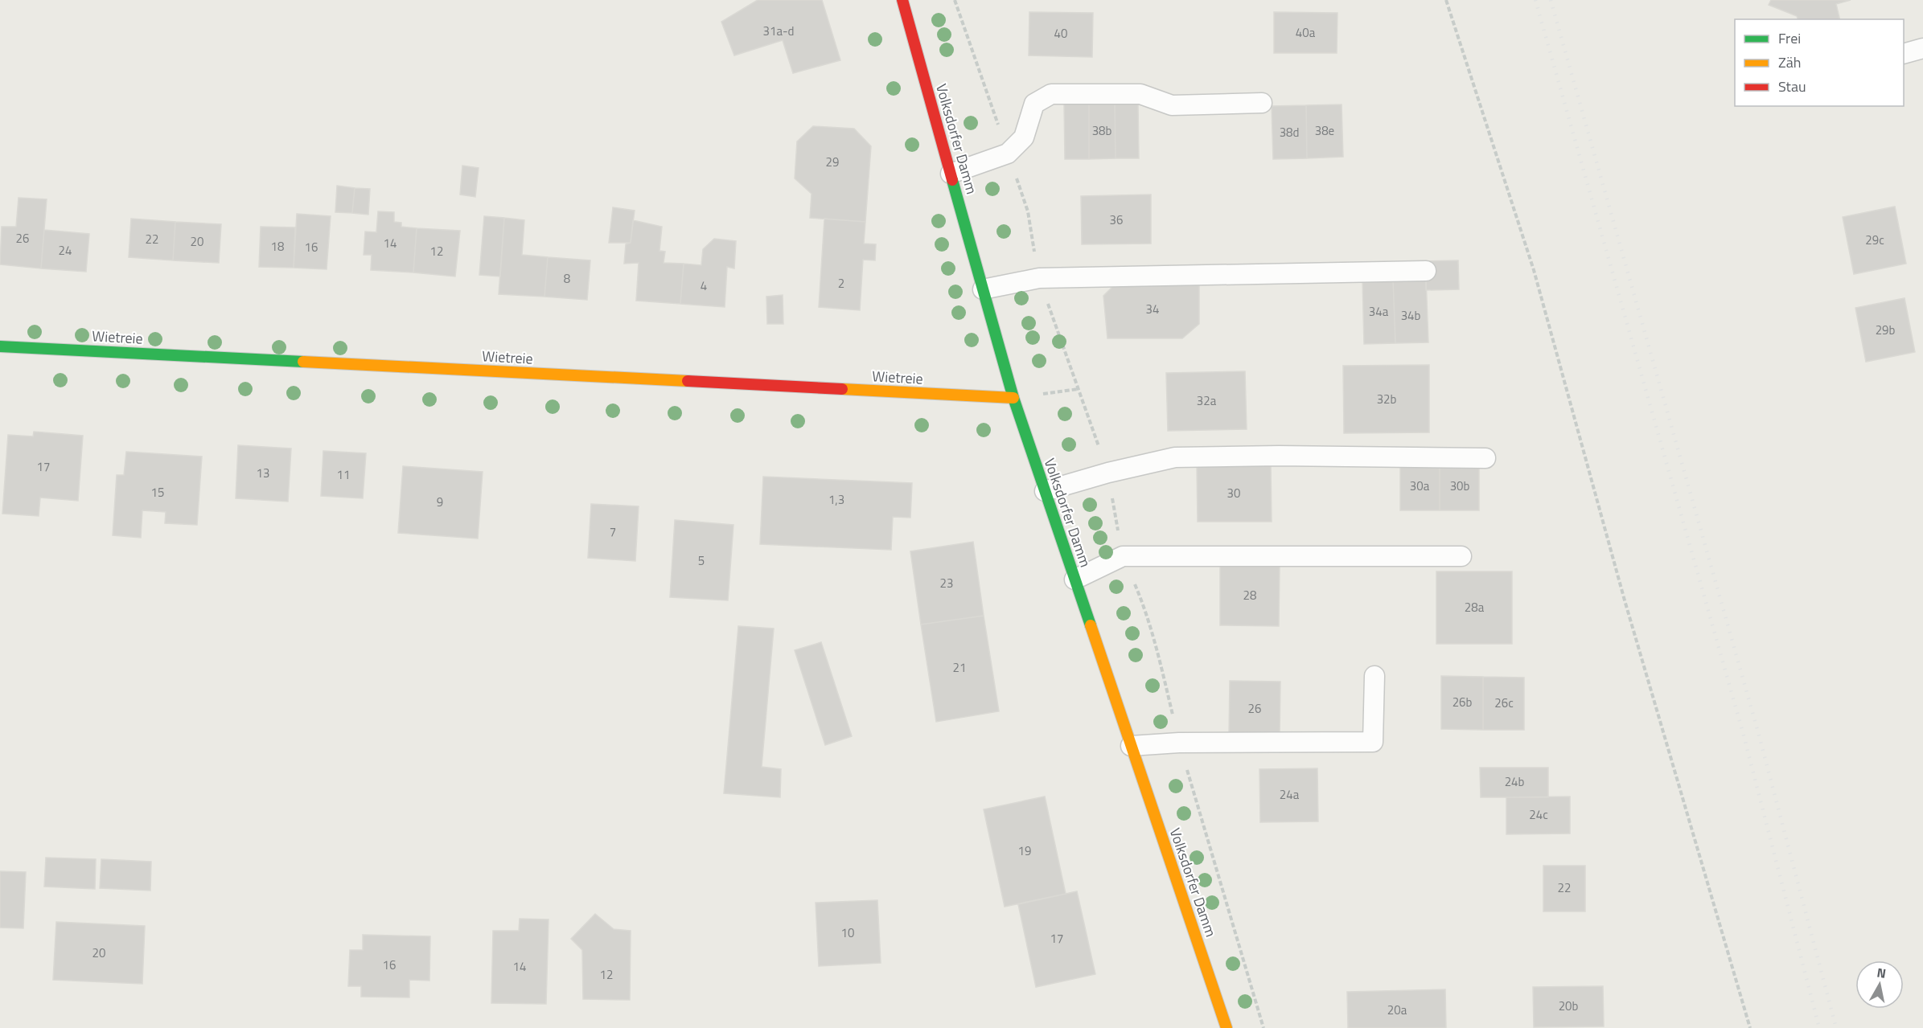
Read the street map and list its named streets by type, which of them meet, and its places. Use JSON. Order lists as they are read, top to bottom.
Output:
{
  "streets": {
    "main road": ["Volksdorfer Damm", "Wietreie"]
  },
  "crossings": [
    ["Volksdorfer Damm", "Wietreie"]
  ],
  "house_numbers": [
    "31a-d",
    "40a",
    "40",
    "38b",
    "38e",
    "38d",
    "29",
    "36",
    "26",
    "22",
    "29c",
    "20",
    "14",
    "18",
    "16",
    "24",
    "12",
    "8",
    "2",
    "4",
    "34",
    "34a",
    "34b",
    "29b",
    "32b",
    "32a",
    "17",
    "13",
    "11",
    "30a",
    "30b",
    "15",
    "30",
    "1,3",
    "9",
    "7",
    "5",
    "23",
    "28",
    "28a",
    "21",
    "26b",
    "26c",
    "26",
    "24b",
    "24a",
    "24c",
    "19",
    "22",
    "10",
    "17",
    "20",
    "16",
    "14",
    "12",
    "20b",
    "20a"
  ],
  "legend": ["Frei", "Zäh", "Stau"],
  "north": "top"
}
